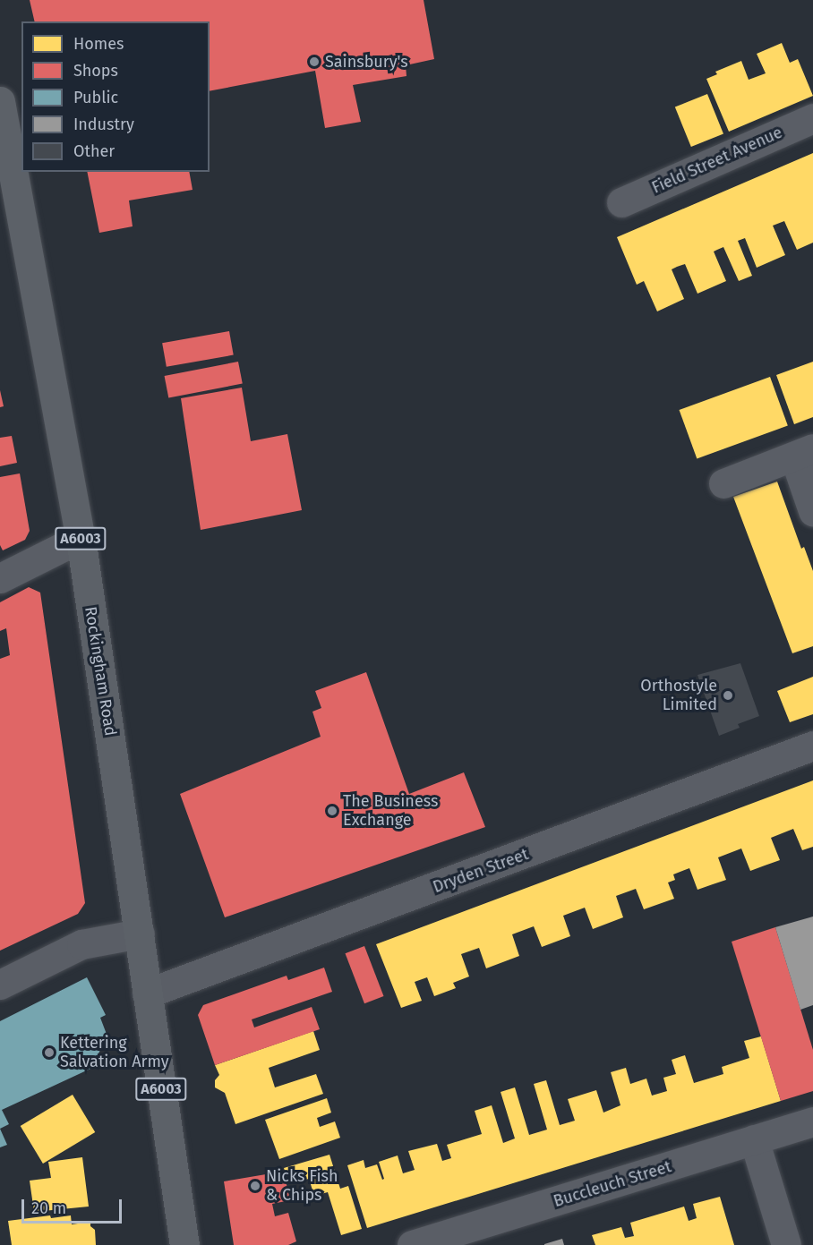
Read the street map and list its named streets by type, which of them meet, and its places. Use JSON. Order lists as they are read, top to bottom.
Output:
{
  "streets": {
    "main road": ["A6003", "Rockingham Road"],
    "street": ["Field Street Avenue", "Dryden Street", "Buccleuch Street"]
  },
  "crossings": [
    ["Rockingham Road", "Dryden Street"]
  ],
  "places": [
    "Sainsbury's",
    "Orthostyle Limited",
    "The Business Exchange",
    "Kettering Salvation Army",
    "Nicks Fish & Chips"
  ],
  "legend": [
    "Homes",
    "Shops",
    "Public",
    "Industry",
    "Other"
  ],
  "scale_bar": "20 m"
}
